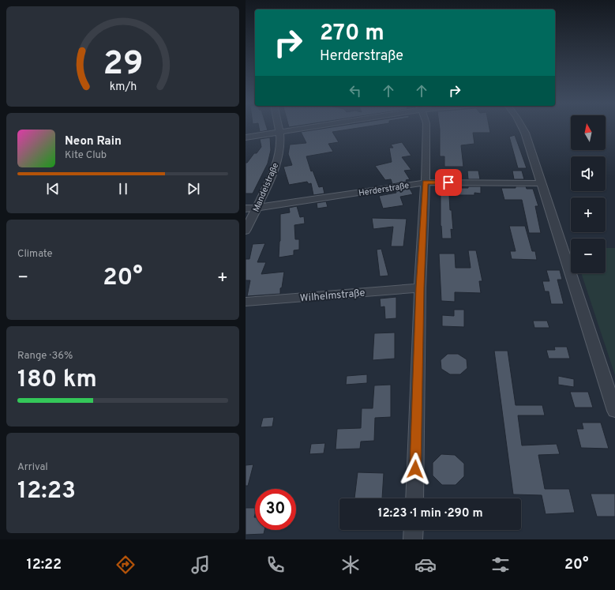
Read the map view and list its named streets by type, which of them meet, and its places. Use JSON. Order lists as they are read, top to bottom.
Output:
{
  "streets": {
    "street": ["Mandelstraße", "Herderstraße", "Wilhelmstraße"]
  },
  "crossings": [
    ["Mandelstraße", "Herderstraße"]
  ],
  "north": "top",
  "page": {
    "turn": ["270 m", "Herderstraße"],
    "map_buttons": ["+", "−"],
    "song": ["Neon Rain", "Kite Club"],
    "tile": [
      "Climate",
      ["Range · 36%", "180 km"],
      ["Arrival", "12:23"]
    ],
    "heat": ["−", "20°", "+"],
    "limit": "30",
    "trip": "12:23 · 1 min · 290 m",
    "tabs": ["12:22", "20°"],
    "gauge": ["29", "km/h"]
  }
}
